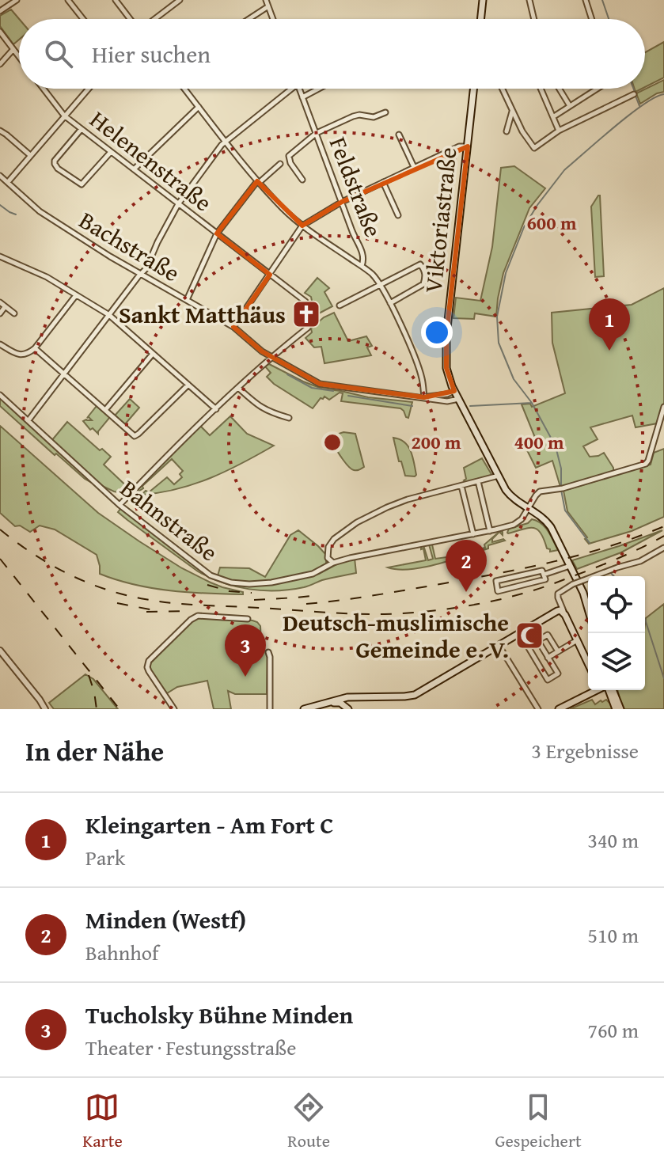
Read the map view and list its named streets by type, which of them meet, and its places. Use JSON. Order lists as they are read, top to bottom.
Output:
{
  "streets": {
    "main road": ["Viktoriastraße"],
    "street": [
      "Helenenstraße",
      "Feldstraße",
      "Bachstraße",
      "Bahnstraße"
    ]
  },
  "crossings": [
    ["Viktoriastraße", "Bachstraße"],
    ["Viktoriastraße", "Bahnstraße"]
  ],
  "places": {
    "church": ["Sankt Matthäus"],
    "mosque": ["Deutsch-muslimische Gemeinde e. V."]
  },
  "page": {
    "search": "Hier suchen",
    "pins": ["1", "2", "3"],
    "heading": ["In der Nähe", "3 Ergebnisse"],
    "list": [
      {
        "mark": "1",
        "name": "Kleingarten - Am Fort C",
        "note": "Park",
        "value": "340 m"
      },
      {
        "mark": "2",
        "name": "Minden (Westf)",
        "note": "Bahnhof",
        "value": "510 m"
      },
      {
        "mark": "3",
        "name": "Tucholsky Bühne Minden",
        "note": "Theater · Festungsstraße",
        "value": "760 m"
      }
    ],
    "nav": ["Karte", "Route", "Gespeichert"]
  },
  "rings": ["600 m", "200 m", "400 m"]
}
